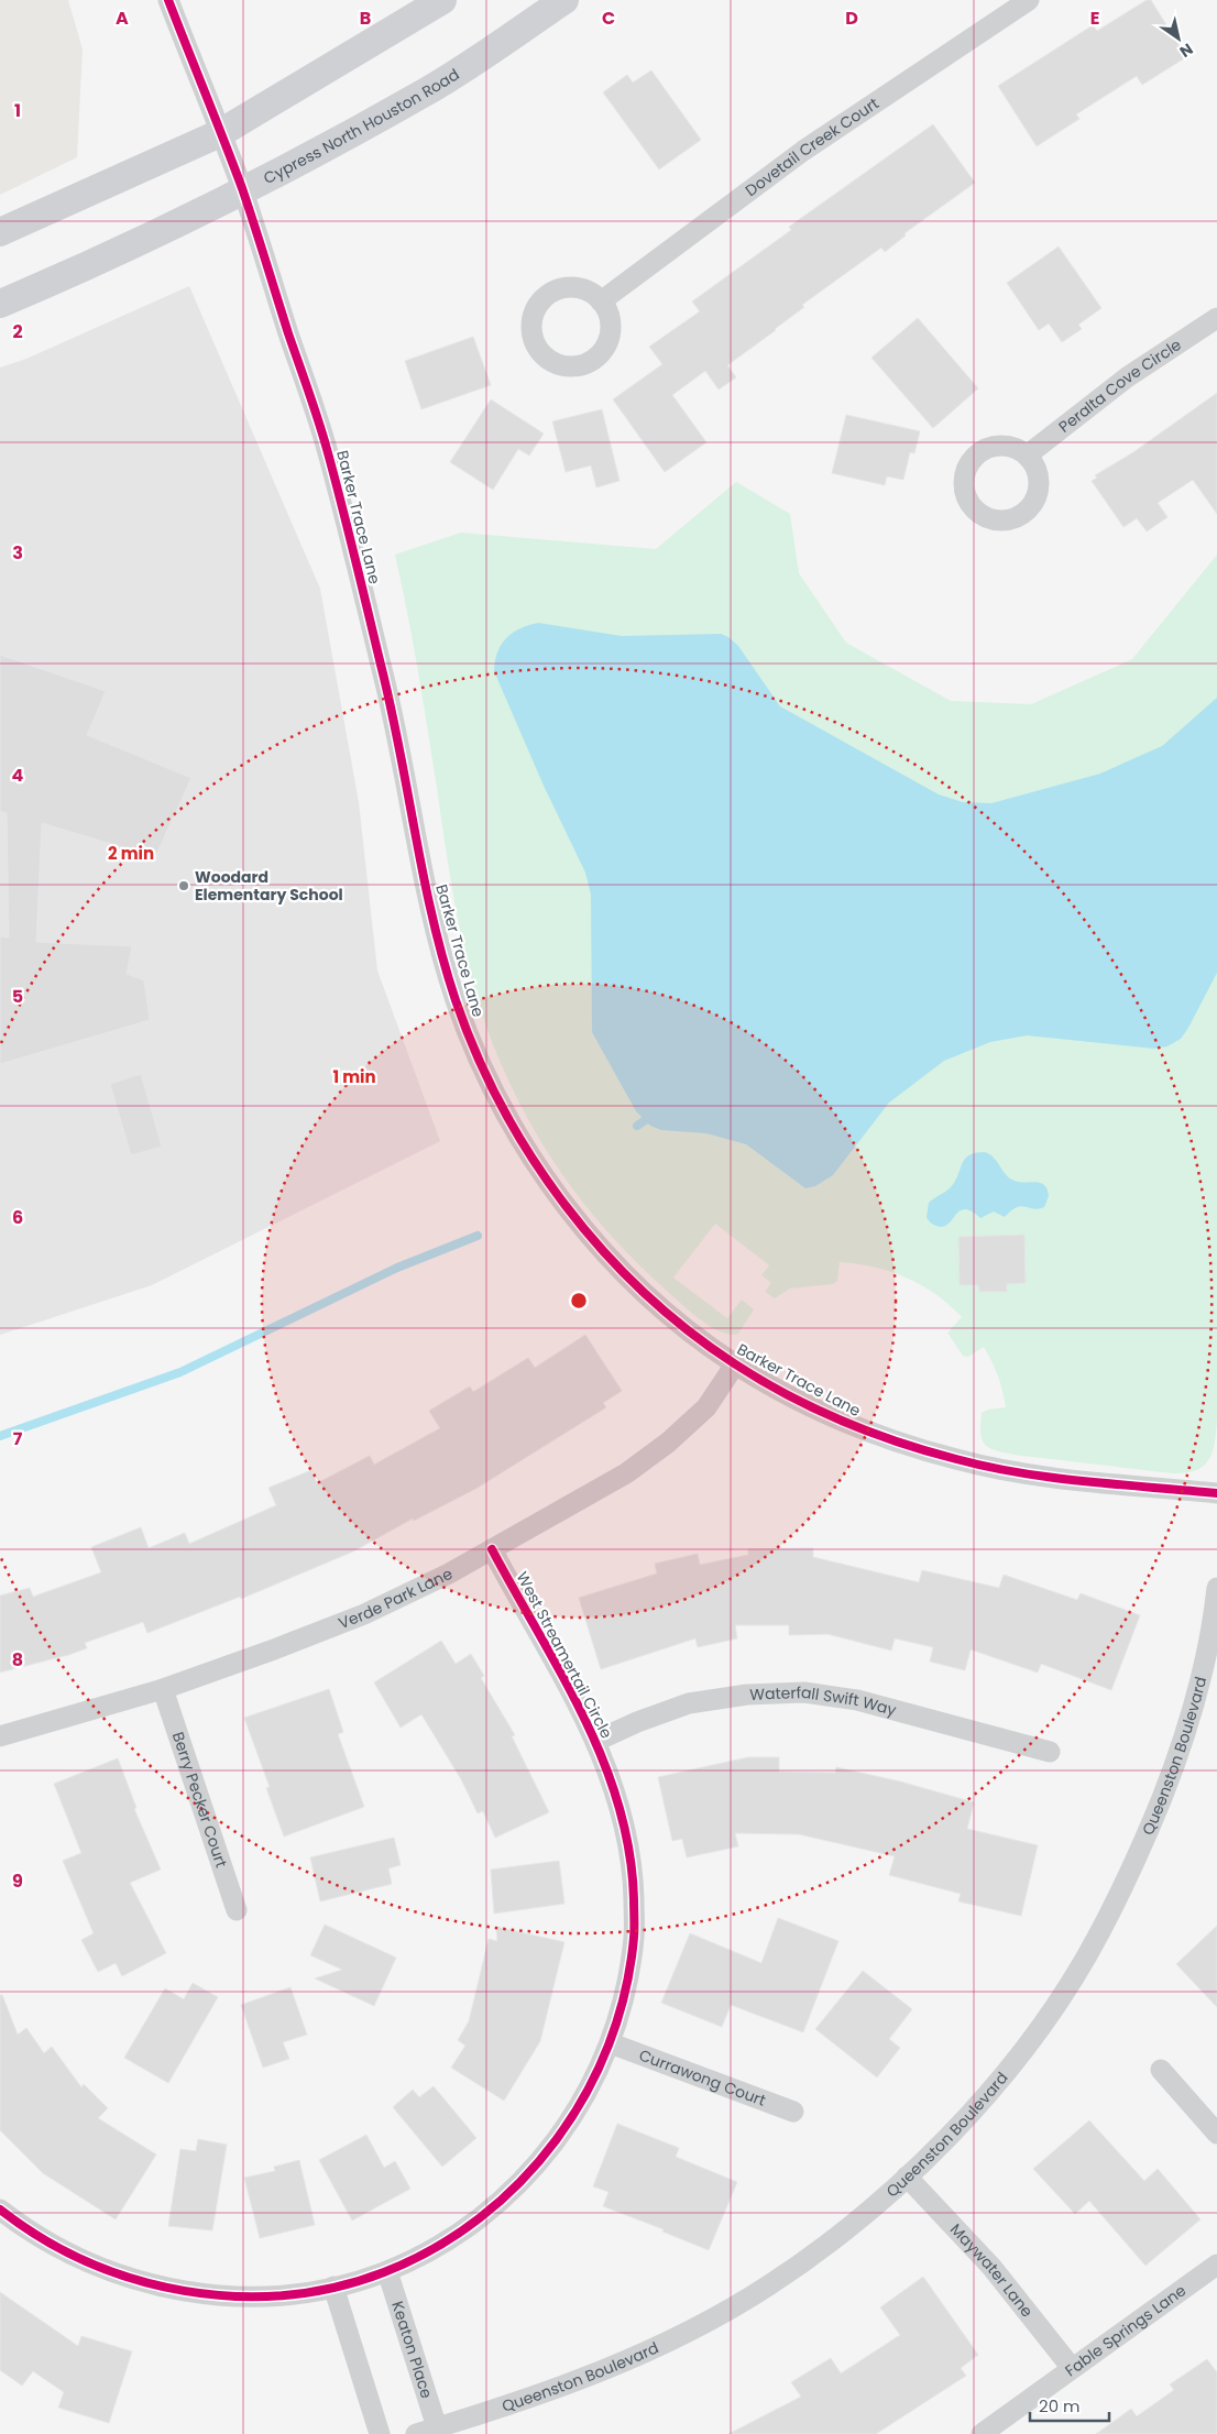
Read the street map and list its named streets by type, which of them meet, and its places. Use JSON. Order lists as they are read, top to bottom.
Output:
{
  "streets": {
    "main road": ["Cypress North Houston Road"],
    "street": [
      "Dovetail Creek Court",
      "Peralta Cove Circle",
      "Barker Trace Lane",
      "Verde Park Lane",
      "West Streamertail Circle",
      "Waterfall Swift Way",
      "Queenston Boulevard",
      "Berry Pecker Court",
      "Currawong Court",
      "Maywater Lane",
      "Fable Springs Lane",
      "Keaton Place"
    ]
  },
  "crossings": [
    ["Cypress North Houston Road", "Barker Trace Lane"],
    ["Barker Trace Lane", "Verde Park Lane"],
    ["Verde Park Lane", "West Streamertail Circle"],
    ["Verde Park Lane", "Berry Pecker Court"],
    ["West Streamertail Circle", "Waterfall Swift Way"],
    ["West Streamertail Circle", "Currawong Court"],
    ["West Streamertail Circle", "Keaton Place"],
    ["Queenston Boulevard", "Maywater Lane"],
    ["Queenston Boulevard", "Keaton Place"],
    ["Maywater Lane", "Fable Springs Lane"]
  ],
  "places": ["Woodard Elementary School"],
  "scale_bar": "20 m",
  "north": "bottom right",
  "grid": {
    "columns": [
      "A",
      "B",
      "C",
      "D",
      "E"
    ],
    "rows": [
      "1",
      "2",
      "3",
      "4",
      "5",
      "6",
      "7",
      "8",
      "9"
    ]
  },
  "rings": ["2 min", "1 min"]
}
